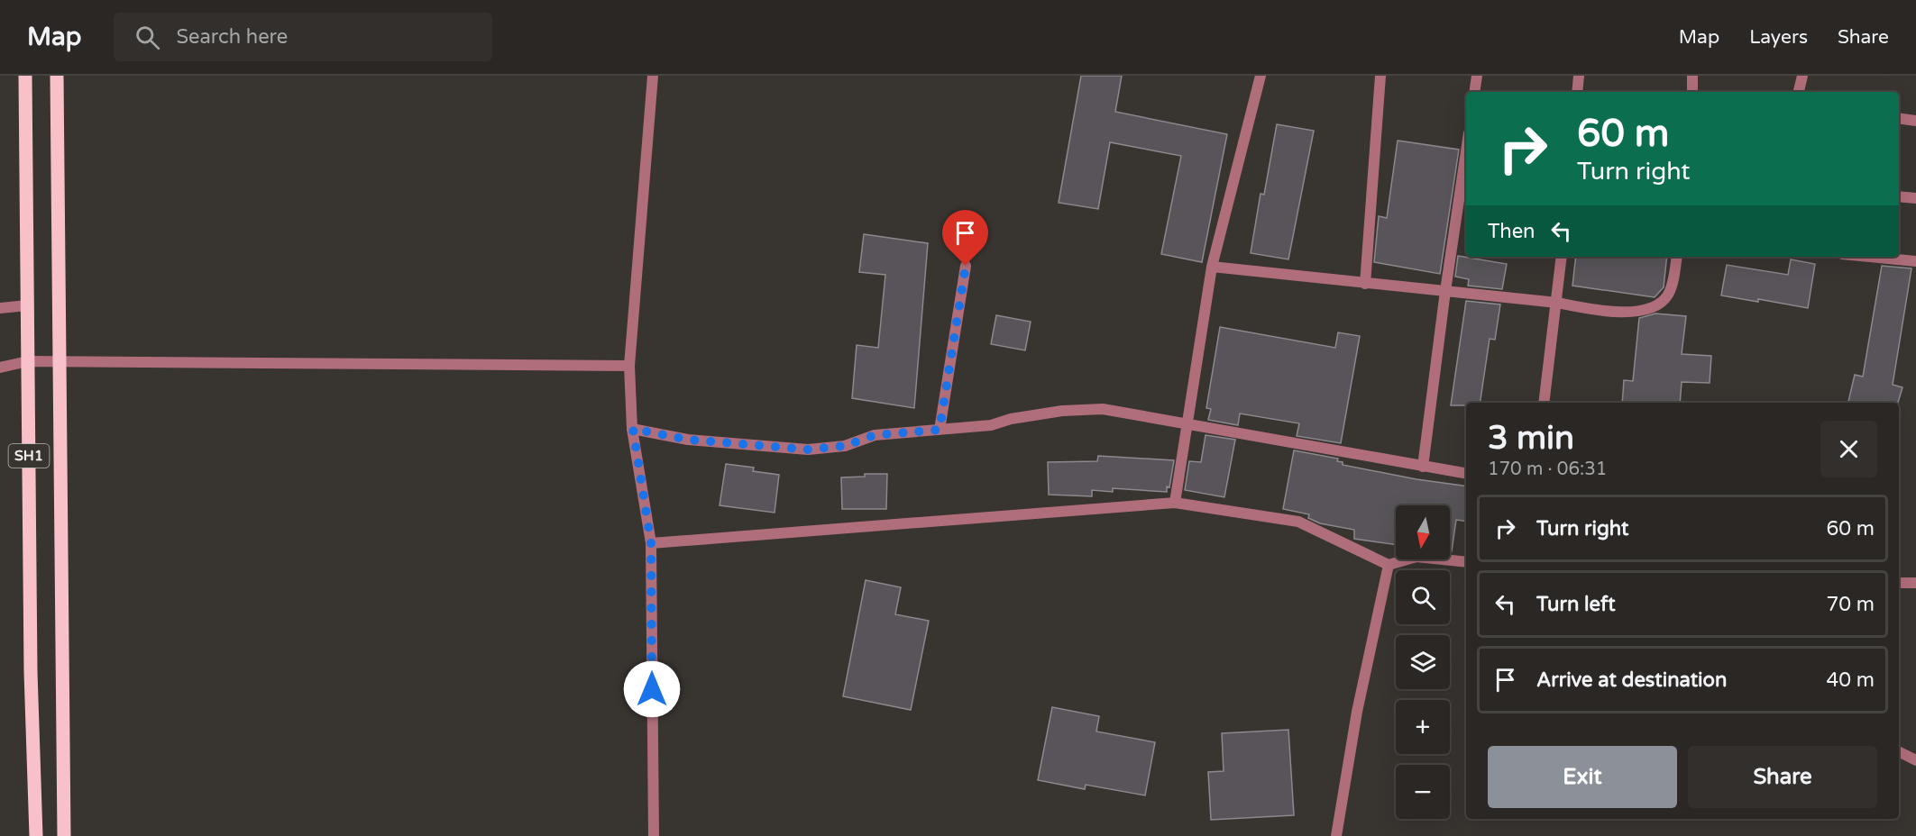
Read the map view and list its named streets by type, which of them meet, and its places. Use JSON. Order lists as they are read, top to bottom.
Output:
{
  "streets": {
    "main road": ["SH1"]
  },
  "north": "bottom",
  "page": {
    "header": "Map",
    "search": "Search here",
    "nav": ["Map", "Layers", "Share"],
    "turn": ["60 m", "Turn right"],
    "then": "Then",
    "heading": ["3 min", "170 m · 06:31"],
    "list": [
      {
        "name": "Turn right",
        "value": "60 m"
      },
      {
        "name": "Turn left",
        "value": "70 m"
      },
      {
        "name": "Arrive at destination",
        "value": "40 m"
      }
    ],
    "map_buttons": ["+", "−"],
    "buttons": ["Exit", "Share"]
  }
}
